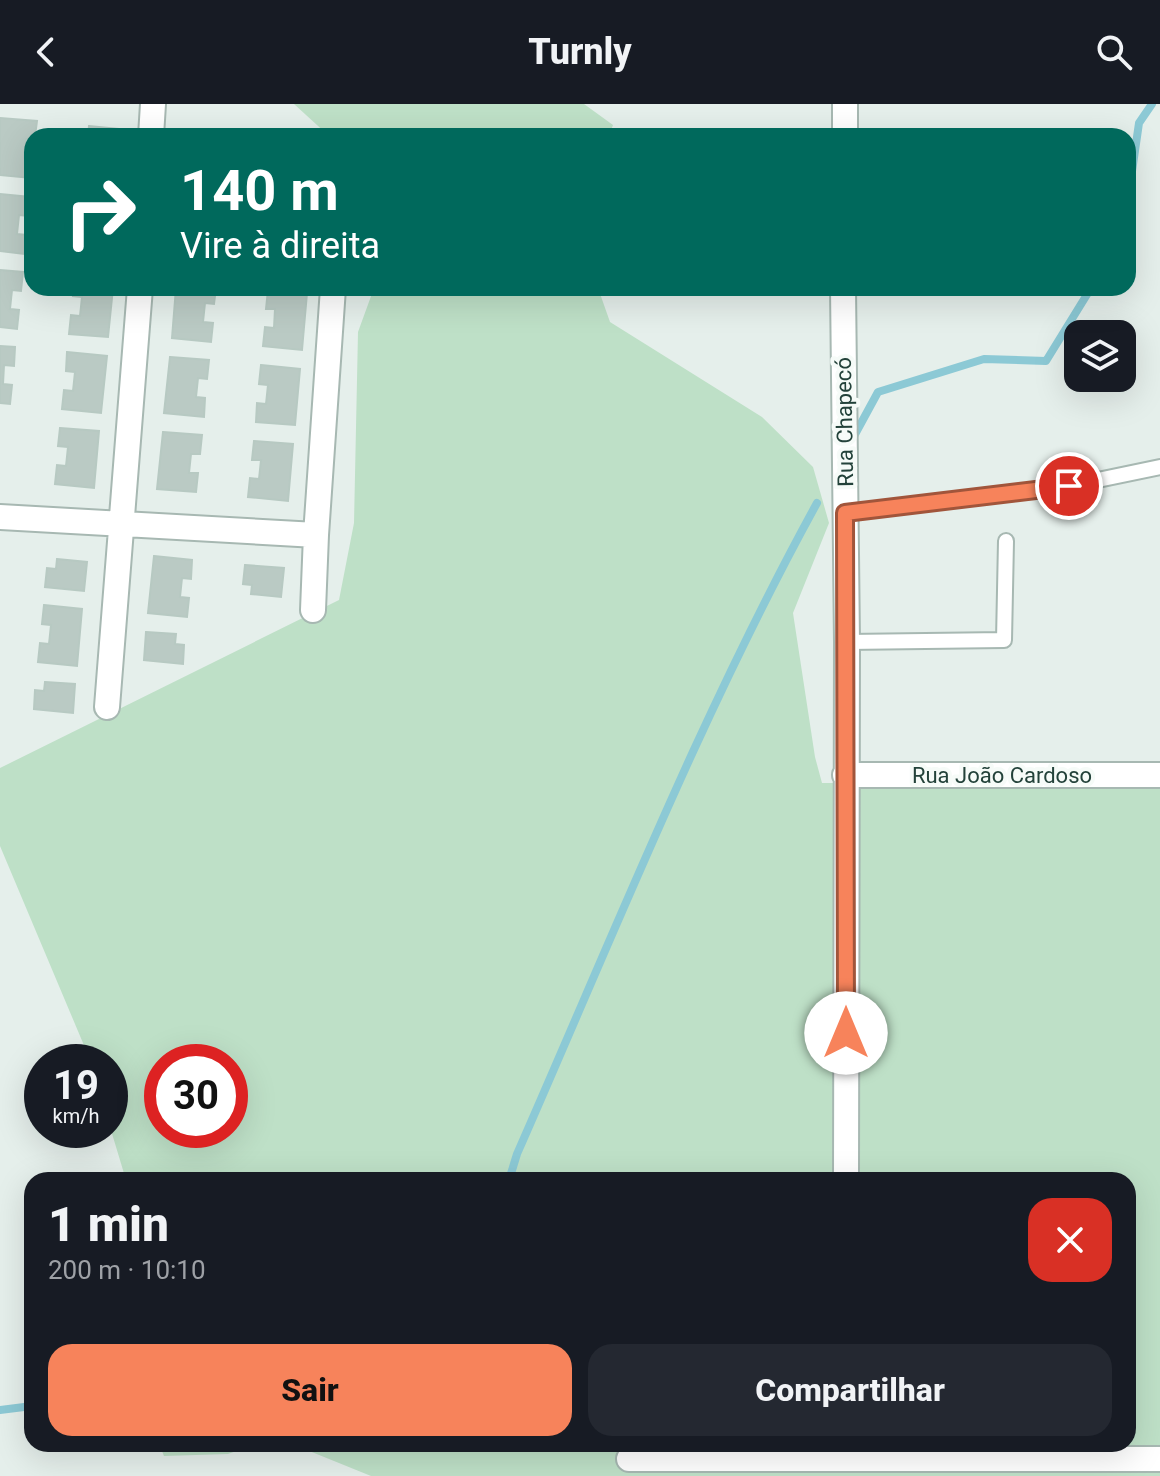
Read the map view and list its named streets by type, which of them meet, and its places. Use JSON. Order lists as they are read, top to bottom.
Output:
{
  "streets": {
    "street": ["Rua Chapecó", "Rua João Cardoso"]
  },
  "crossings": [
    ["Rua Chapecó", "Rua João Cardoso"]
  ],
  "page": {
    "header": "Turnly",
    "turn": ["140 m", "Vire à direita"],
    "speed": "19 km/h",
    "limit": "30",
    "heading": ["1 min", "200 m · 10:10"],
    "buttons": ["Sair", "Compartilhar"]
  }
}
